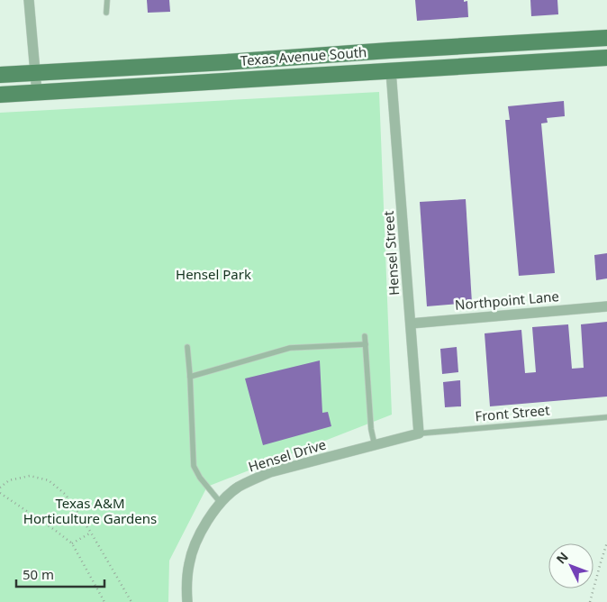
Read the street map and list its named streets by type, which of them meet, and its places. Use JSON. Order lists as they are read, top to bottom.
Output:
{
  "streets": {
    "main road": ["Texas Avenue South"],
    "street": ["Hensel Street", "Northpoint Lane", "Hensel Drive"],
    "lane": ["Front Street"]
  },
  "crossings": [
    ["Texas Avenue South", "Hensel Street"],
    ["Hensel Street", "Northpoint Lane"],
    ["Hensel Street", "Front Street"],
    ["Hensel Street", "Hensel Drive"],
    ["Front Street", "Hensel Drive"]
  ],
  "parks": ["Hensel Park", "Texas A&M Horticulture Gardens"],
  "scale_bar": "50 m",
  "north": "top left"
}
